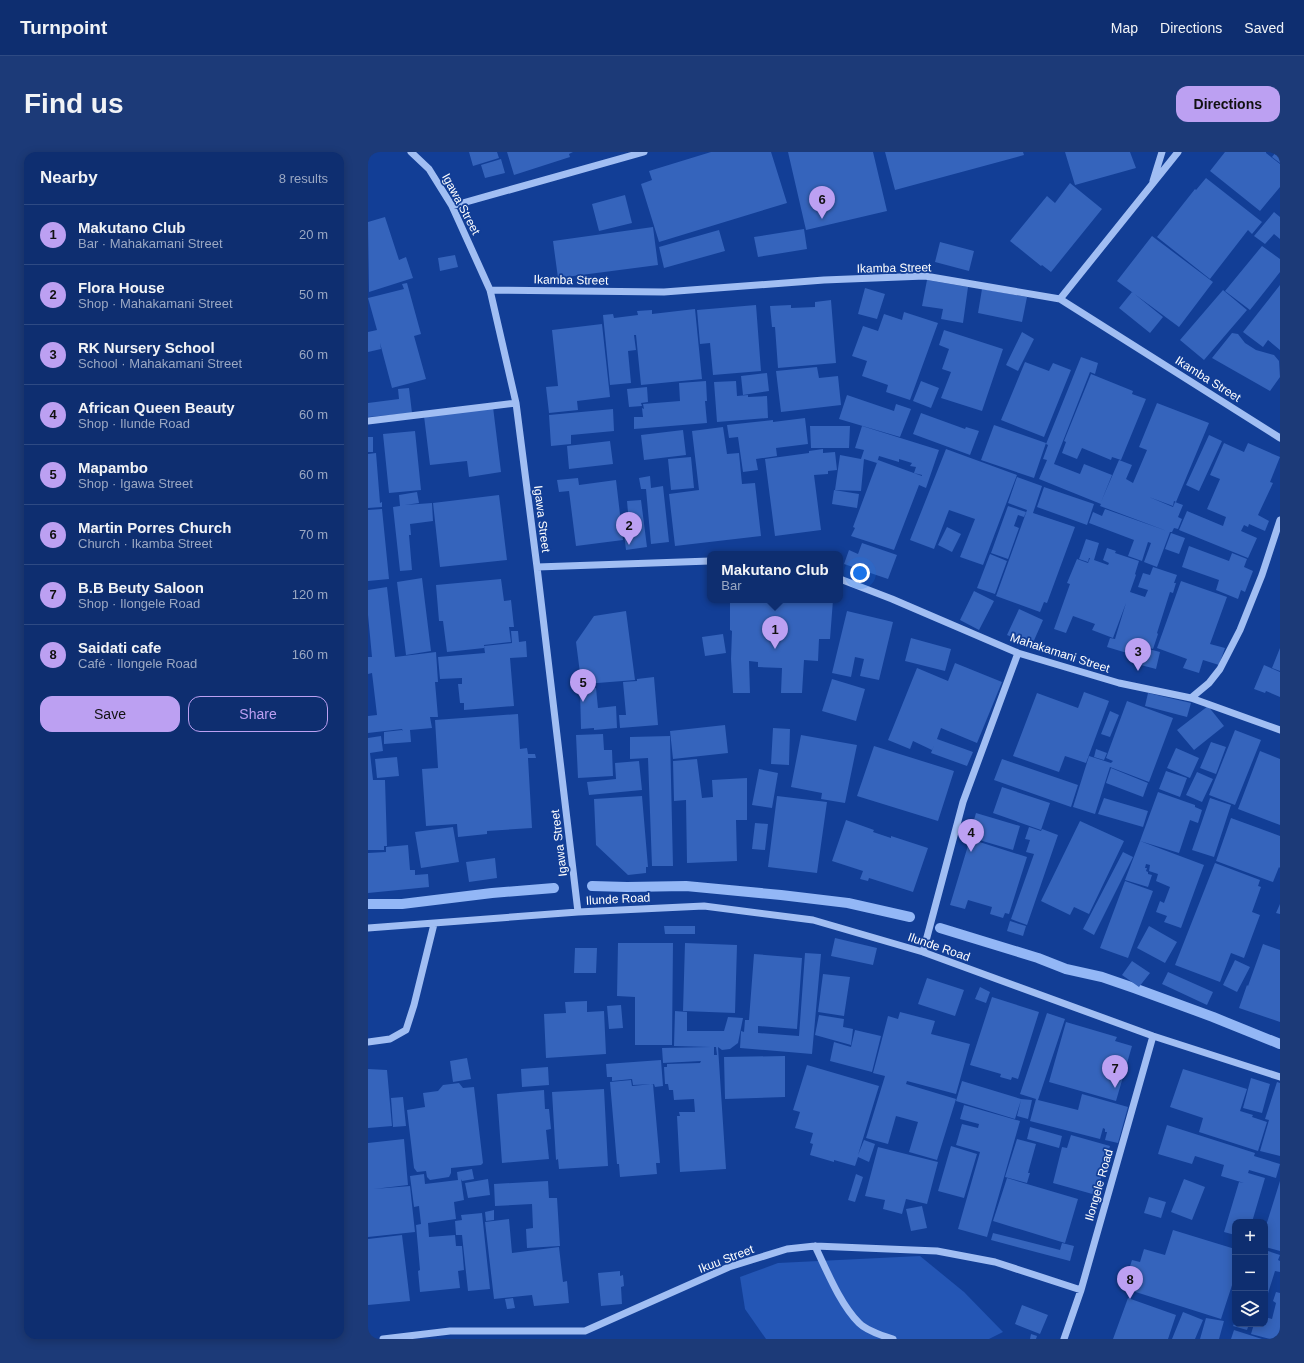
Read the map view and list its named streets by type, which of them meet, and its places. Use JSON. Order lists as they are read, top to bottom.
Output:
{
  "streets": {
    "street": [
      "Igawa Street",
      "Ikamba Street",
      "Mahakamani Street",
      "Ilunde Road",
      "Ilongele Road",
      "Ikuu Street"
    ]
  },
  "crossings": [
    ["Igawa Street", "Ikamba Street"],
    ["Igawa Street", "Ilunde Road"],
    ["Ilunde Road", "Ilongele Road"],
    ["Ilongele Road", "Ikuu Street"]
  ],
  "page": {
    "header": "Turnpoint",
    "nav": ["Map", "Directions", "Saved"],
    "buttons": [
      "Directions",
      ["Save", "Share"]
    ],
    "title": "Find us",
    "heading": ["Nearby", "8 results"],
    "pins": [
      "6",
      "2",
      "1",
      "3",
      "5",
      "4",
      "7",
      "8"
    ],
    "list": [
      {
        "mark": "1",
        "name": "Makutano Club",
        "note": "Bar · Mahakamani Street",
        "value": "20 m"
      },
      {
        "mark": "2",
        "name": "Flora House",
        "note": "Shop · Mahakamani Street",
        "value": "50 m"
      },
      {
        "mark": "3",
        "name": "RK Nursery School",
        "note": "School · Mahakamani Street",
        "value": "60 m"
      },
      {
        "mark": "4",
        "name": "African Queen Beauty",
        "note": "Shop · Ilunde Road",
        "value": "60 m"
      },
      {
        "mark": "5",
        "name": "Mapambo",
        "note": "Shop · Igawa Street",
        "value": "60 m"
      },
      {
        "mark": "6",
        "name": "Martin Porres Church",
        "note": "Church · Ikamba Street",
        "value": "70 m"
      },
      {
        "mark": "7",
        "name": "B.B Beuty Saloon",
        "note": "Shop · Ilongele Road",
        "value": "120 m"
      },
      {
        "mark": "8",
        "name": "Saidati cafe",
        "note": "Café · Ilongele Road",
        "value": "160 m"
      }
    ],
    "popup": ["Makutano Club", "Bar"],
    "map_buttons": ["+", "−"]
  }
}
